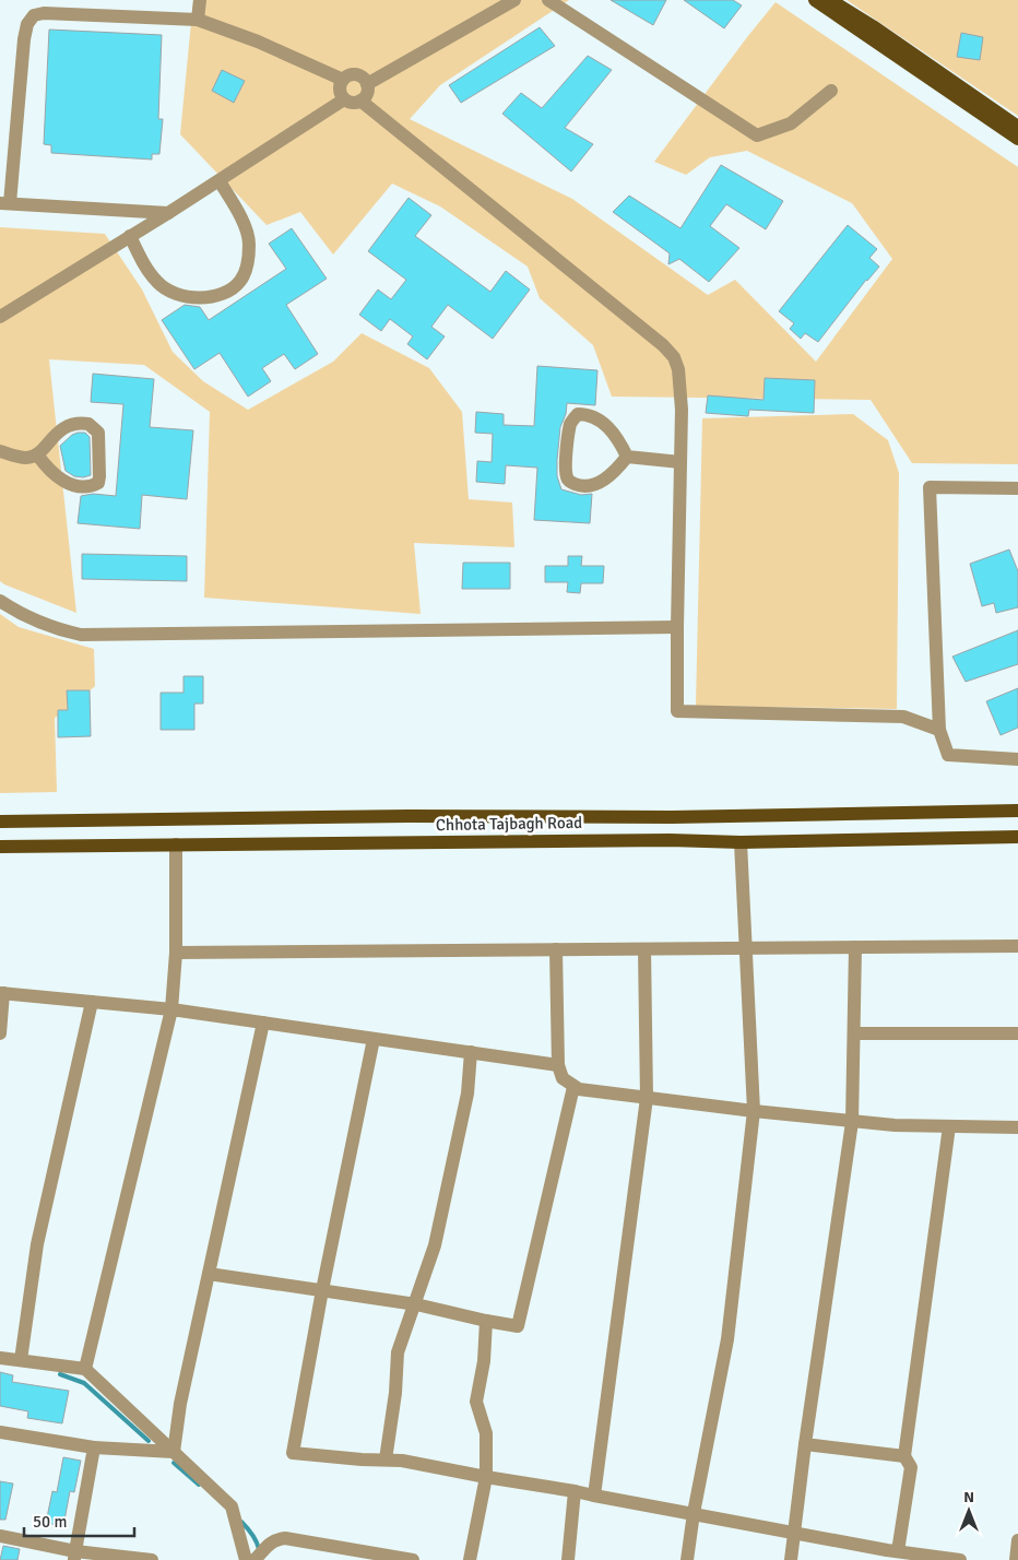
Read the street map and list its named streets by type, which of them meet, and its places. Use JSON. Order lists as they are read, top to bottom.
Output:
{
  "streets": {
    "main road": ["Chhota Tajbagh Road"]
  },
  "scale_bar": "50 m",
  "north": "top"
}
